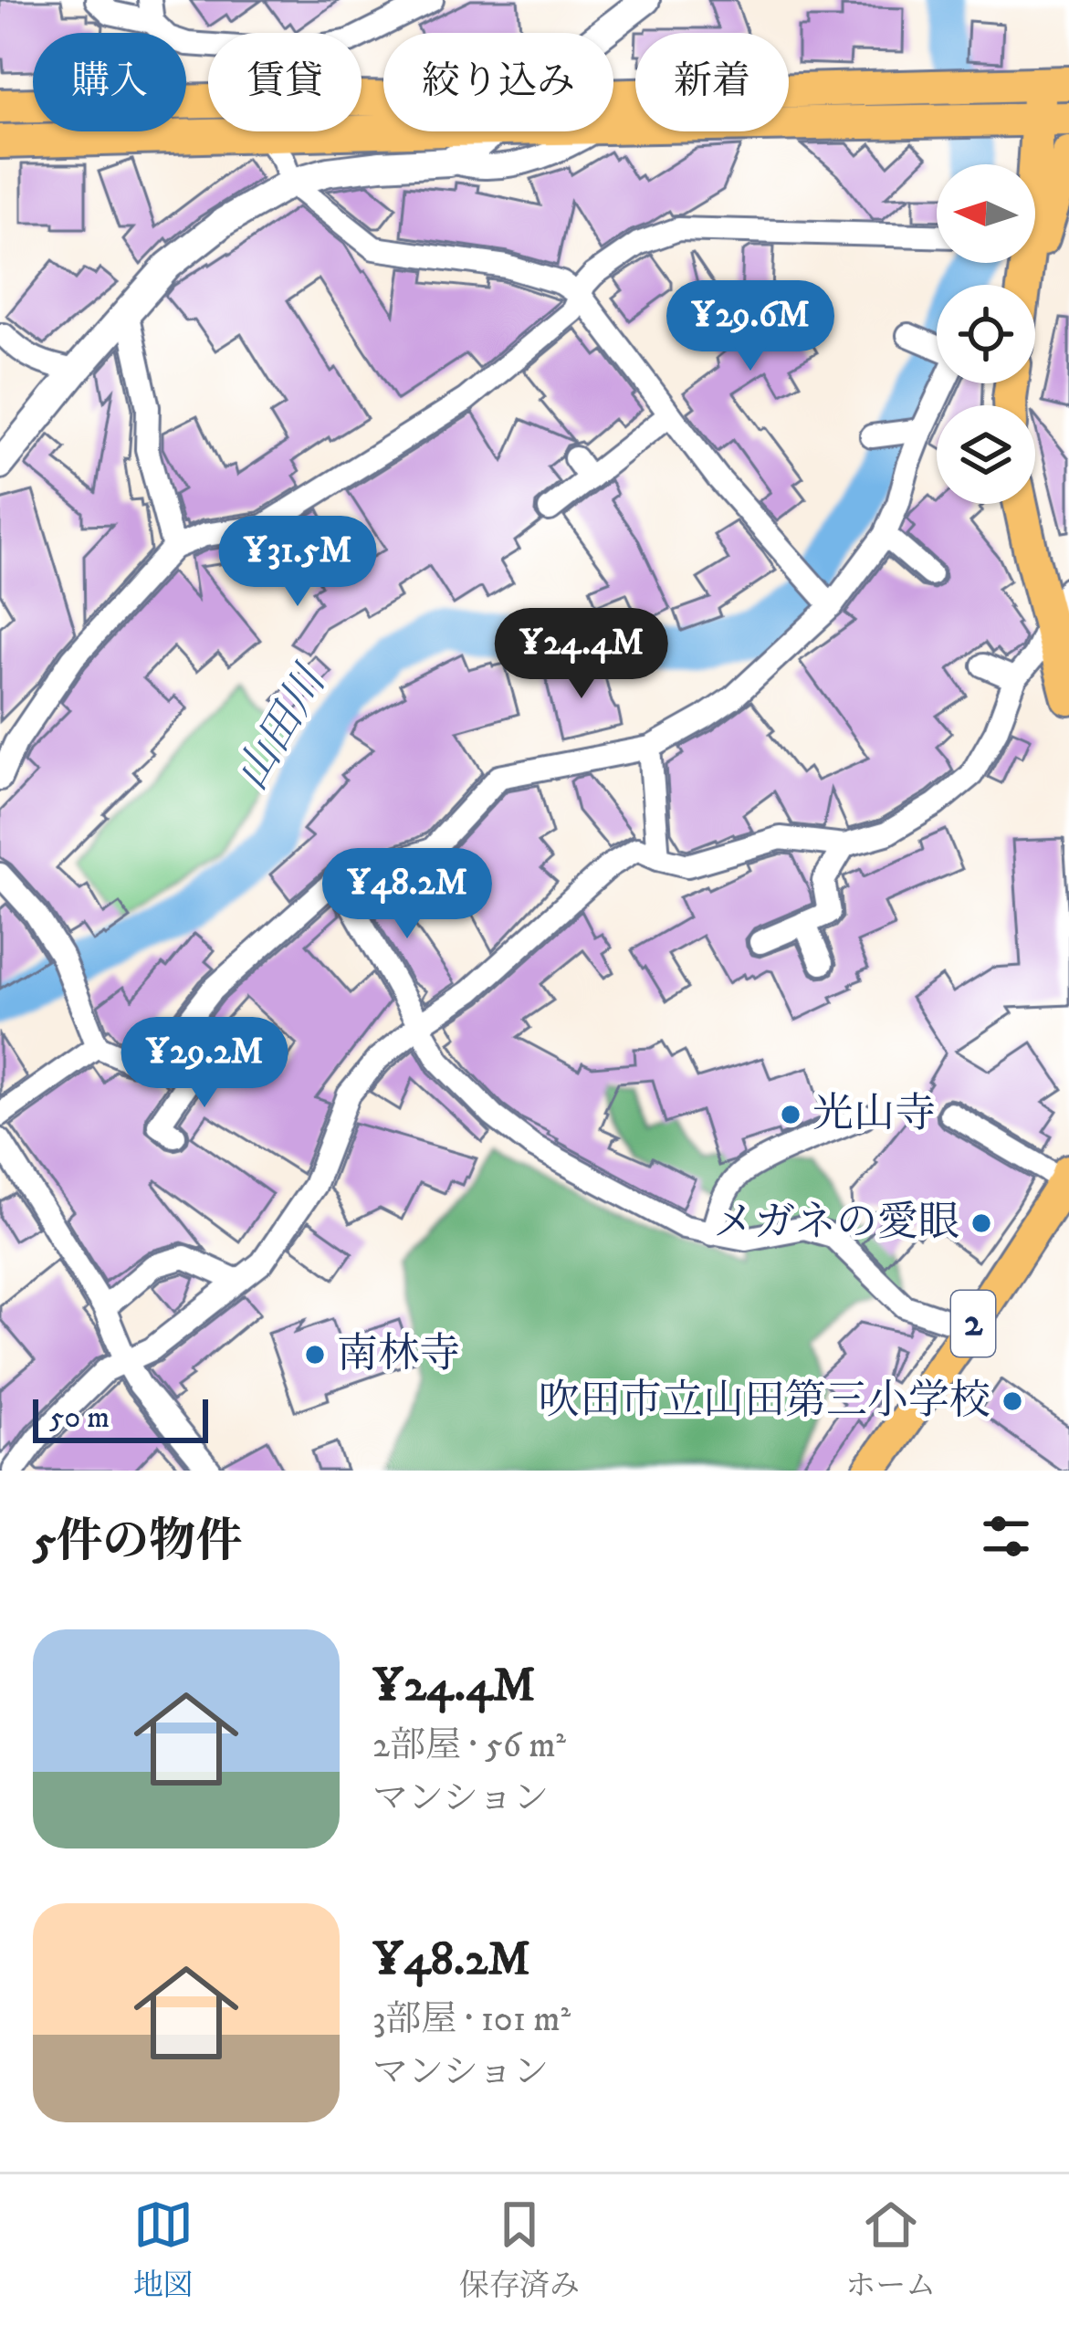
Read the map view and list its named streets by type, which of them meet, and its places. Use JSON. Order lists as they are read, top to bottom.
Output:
{
  "streets": {
    "main road": ["2"]
  },
  "water": ["山田川"],
  "places": [
    "光山寺",
    "メガネの愛眼",
    "南林寺",
    "吹田市立山田第三小学校"
  ],
  "scale_bar": "50 m",
  "north": "left",
  "page": {
    "chip": [
      "購入",
      "賃貸",
      "絞り込み",
      "新着"
    ],
    "price": [
      "¥29.6M",
      "¥31.5M",
      "¥24.4M",
      "¥48.2M",
      "¥29.2M"
    ],
    "scale": "50 m",
    "heading": "5件の物件",
    "list": [
      {
        "name": "¥24.4M",
        "note": "2部屋 · 56 m² · マンション"
      },
      {
        "name": "¥48.2M",
        "note": "3部屋 · 101 m² · マンション"
      }
    ],
    "tabs": ["地図", "保存済み", "ホーム"]
  }
}
